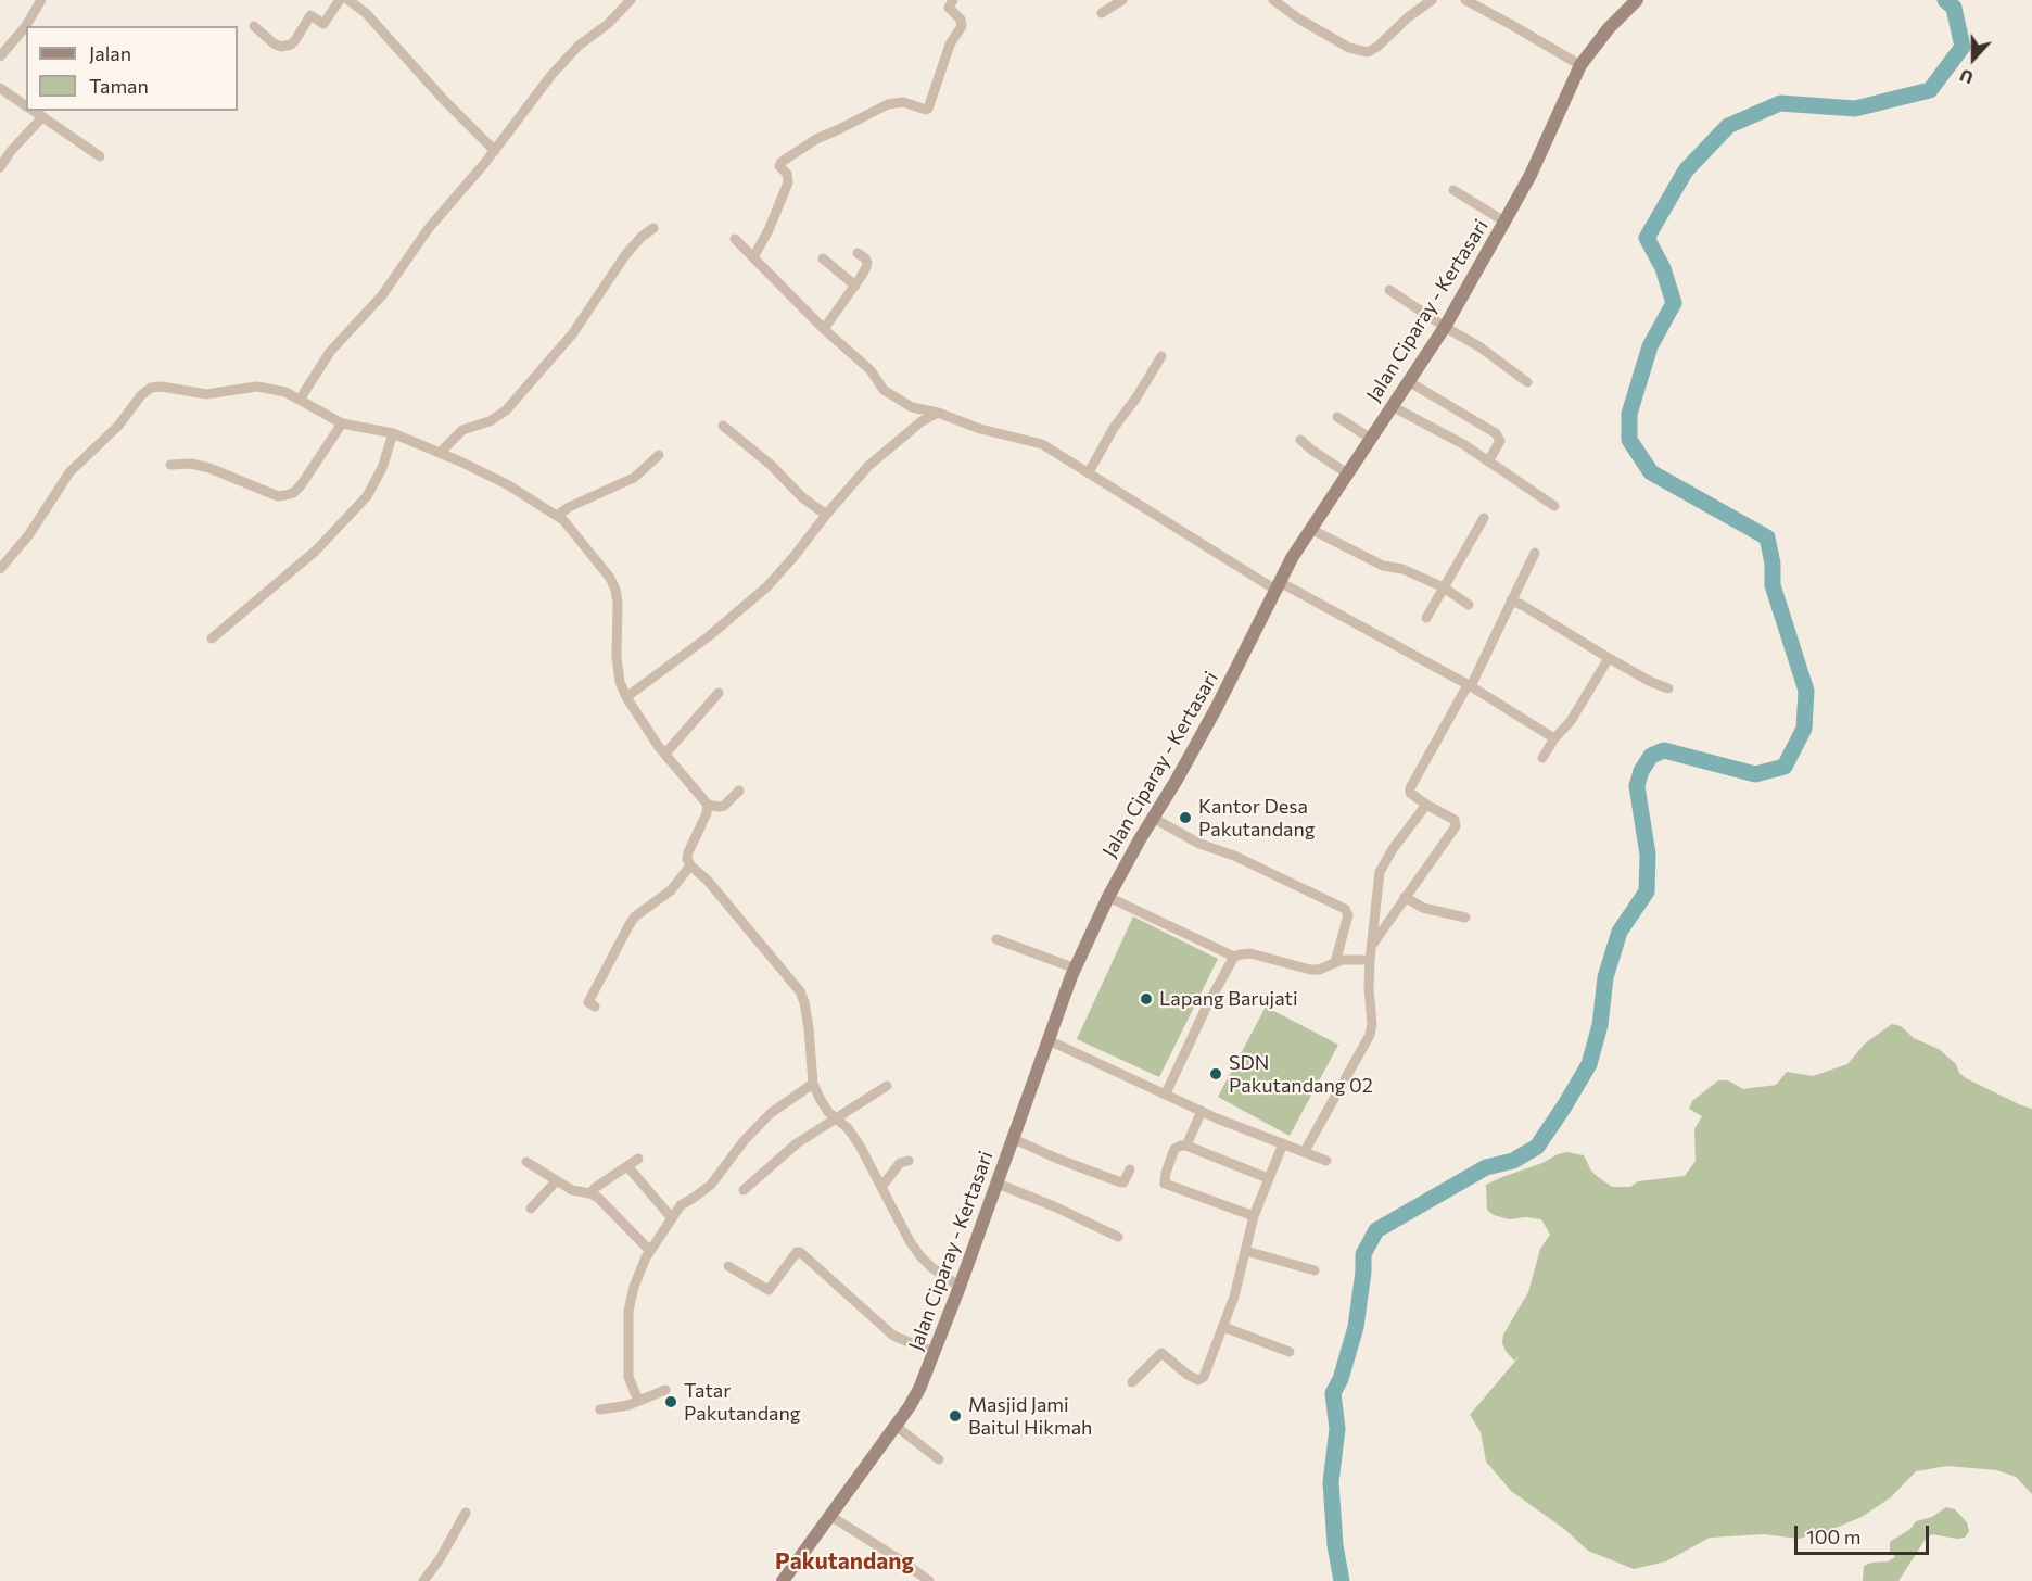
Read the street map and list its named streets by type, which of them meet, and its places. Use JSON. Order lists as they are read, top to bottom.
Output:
{
  "streets": {
    "main road": ["Jalan Ciparay - Kertasari"]
  },
  "districts": ["Pakutandang"],
  "places": [
    "Kantor Desa Pakutandang",
    "Lapang Barujati",
    "SDN Pakutandang 02",
    "Tatar Pakutandang",
    "Masjid Jami Baitul Hikmah"
  ],
  "legend": ["Jalan", "Taman"],
  "scale_bar": "100 m",
  "north": "bottom"
}
